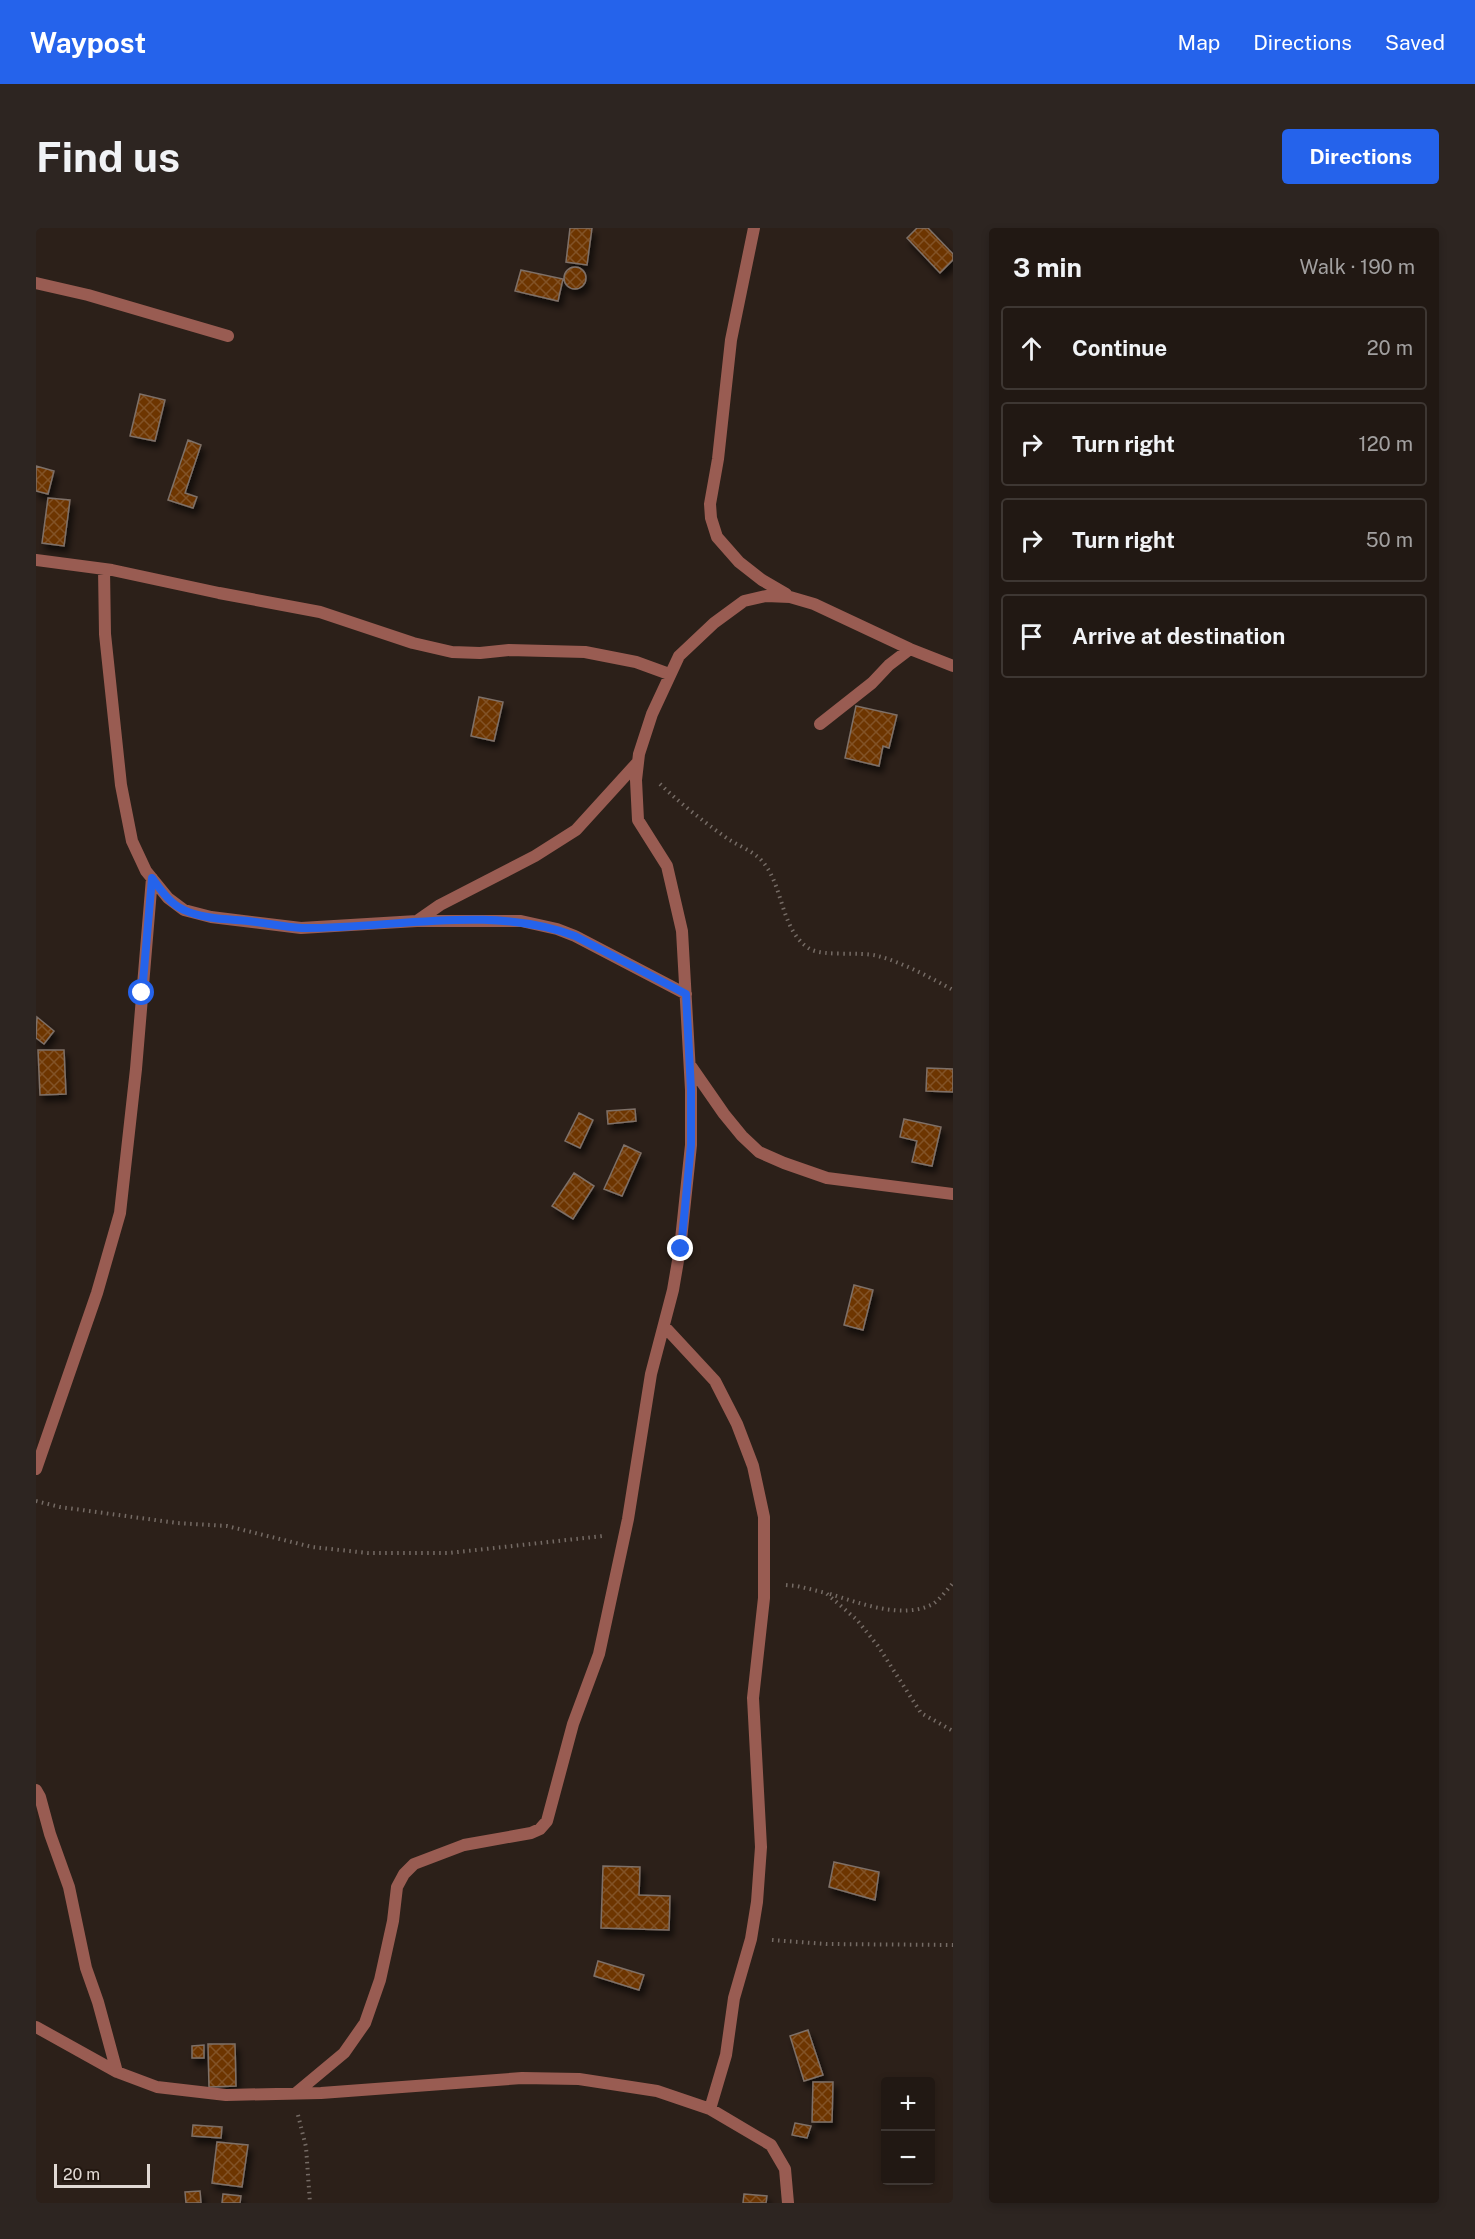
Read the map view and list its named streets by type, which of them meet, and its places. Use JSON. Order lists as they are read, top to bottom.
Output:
{
  "scale_bar": "20 m",
  "page": {
    "header": "Waypost",
    "nav": ["Map", "Directions", "Saved"],
    "buttons": "Directions",
    "title": "Find us",
    "heading": ["3 min", "Walk · 190 m"],
    "list": [
      ["Continue", "20 m"],
      ["Turn right", "120 m"],
      ["Turn right", "50 m"],
      "Arrive at destination"
    ],
    "map_buttons": ["+", "−"],
    "scale": "20 m"
  }
}
